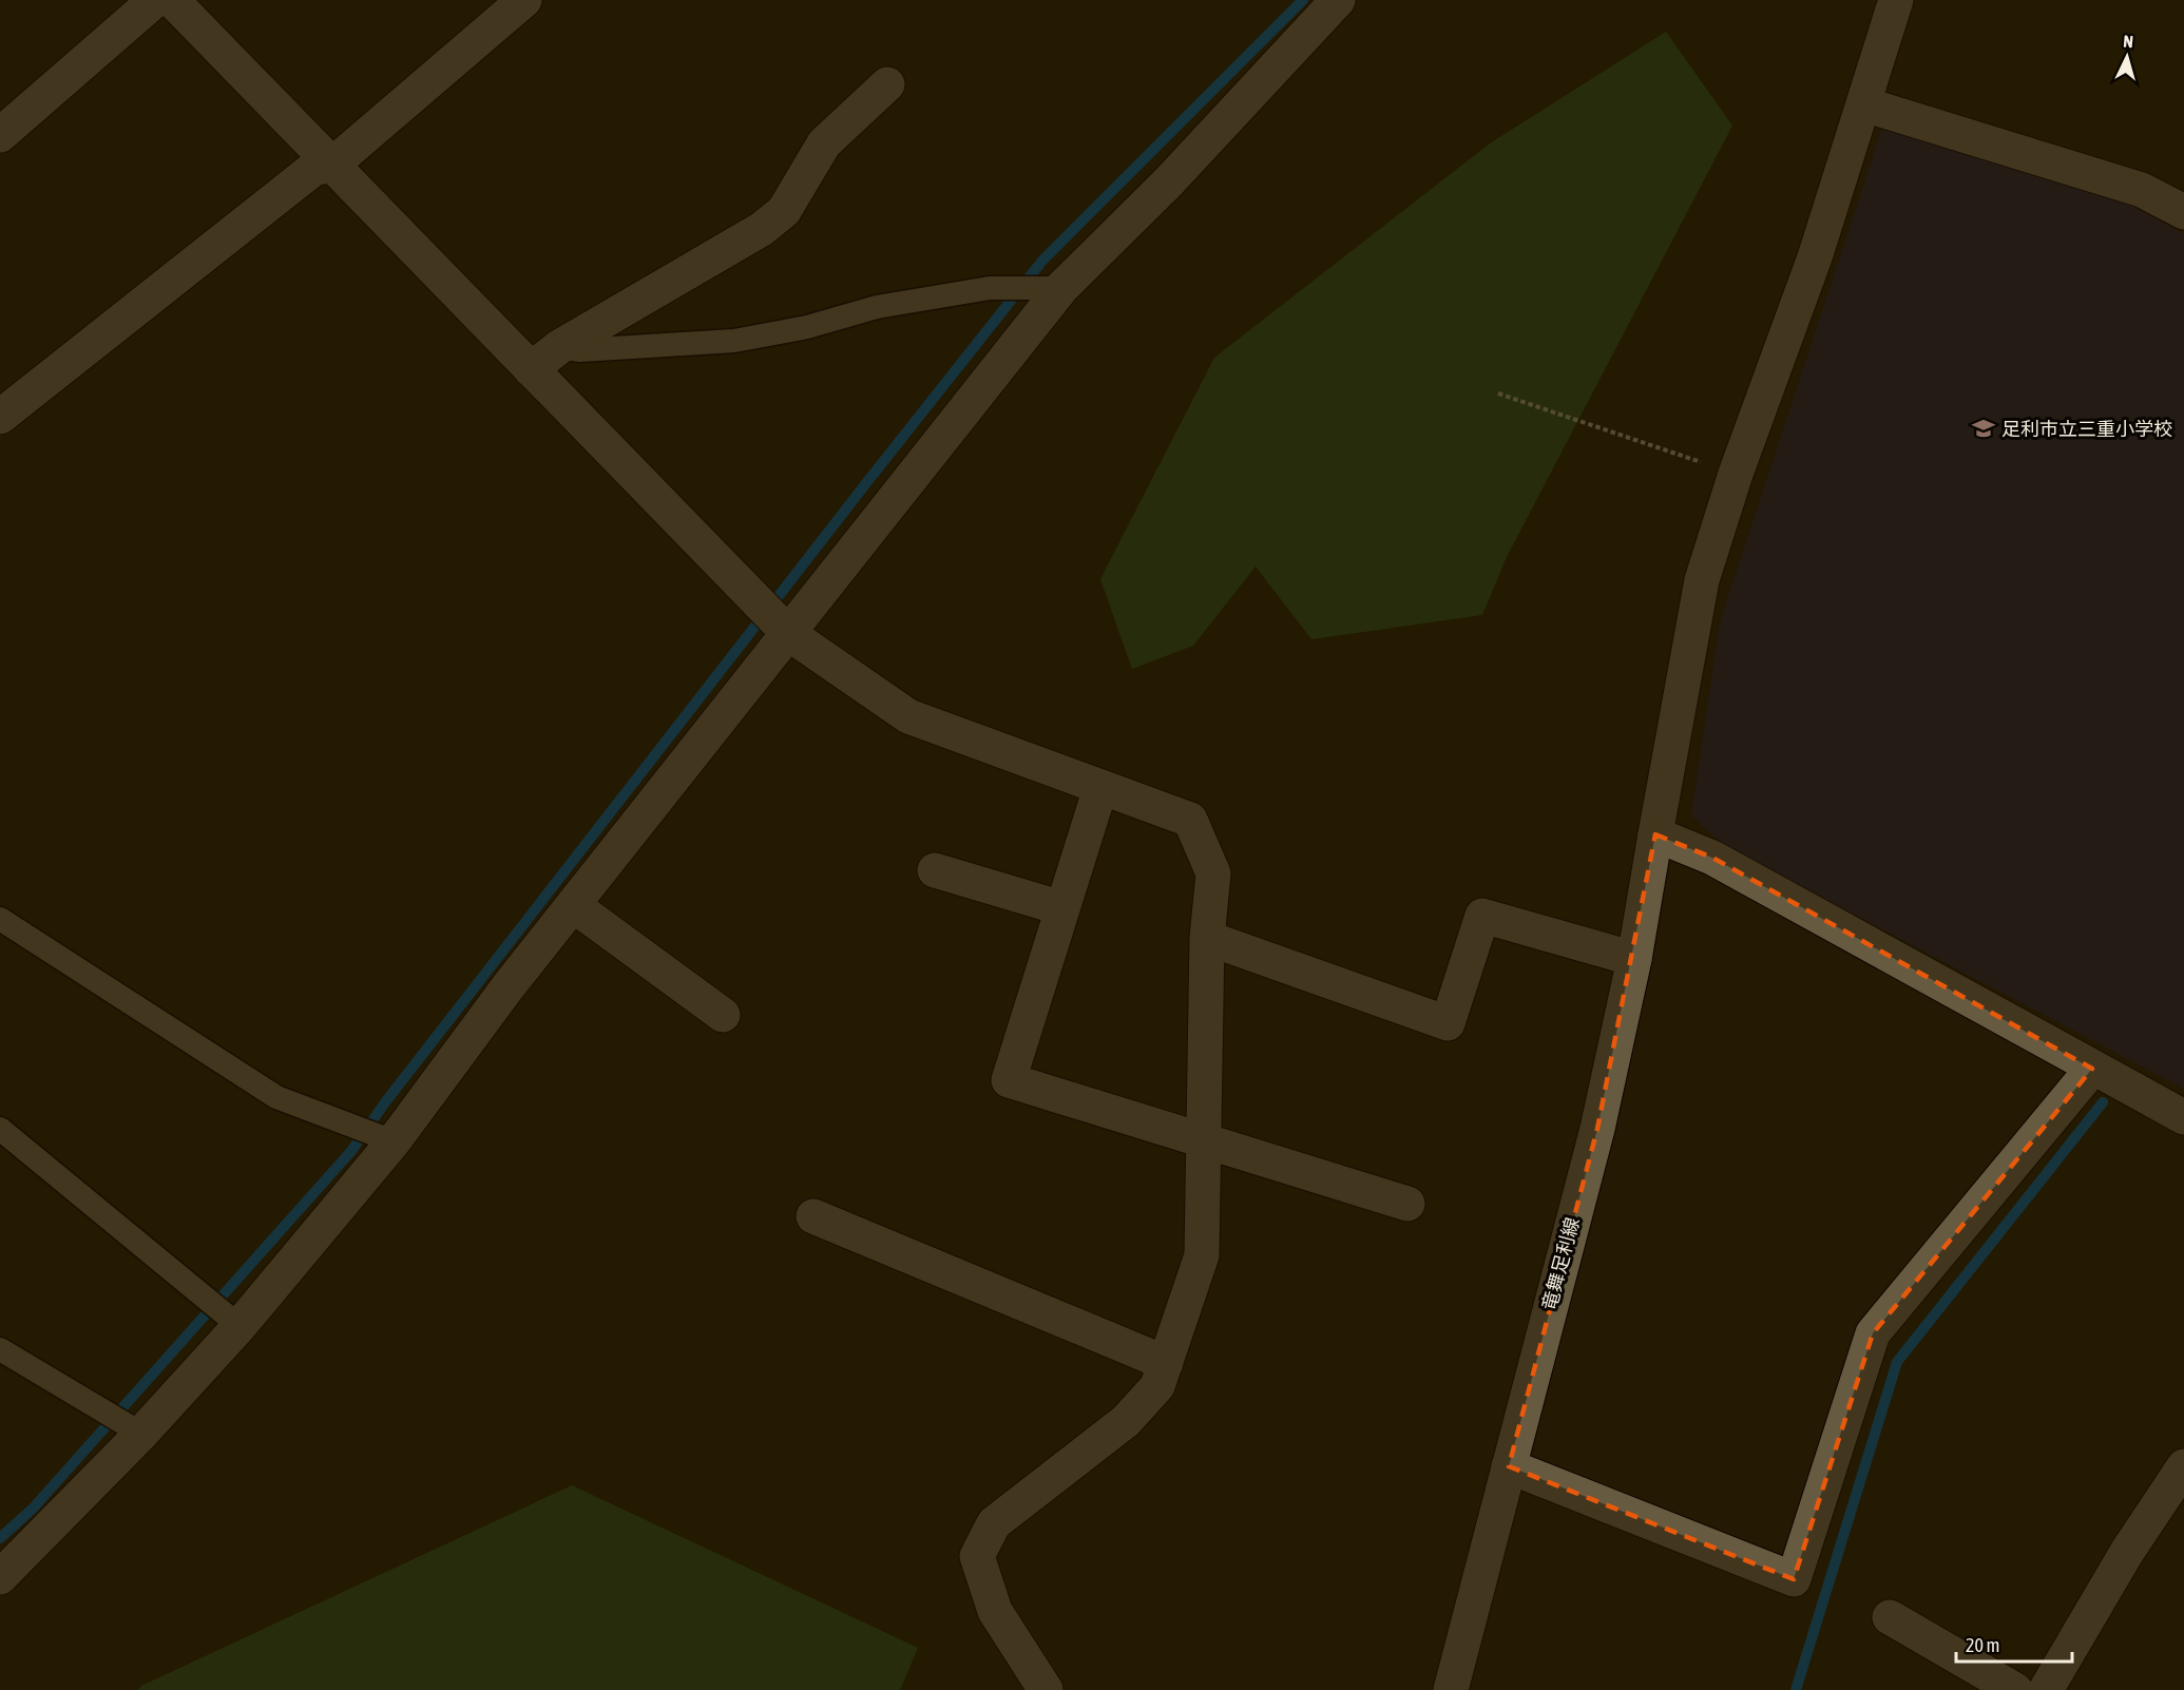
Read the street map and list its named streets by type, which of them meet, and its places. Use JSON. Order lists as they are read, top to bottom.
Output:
{
  "streets": {
    "street": ["竜舞足利線"]
  },
  "places": {
    "school or university": ["足利市立三重小学校"]
  },
  "scale_bar": "20 m",
  "north": "top"
}
